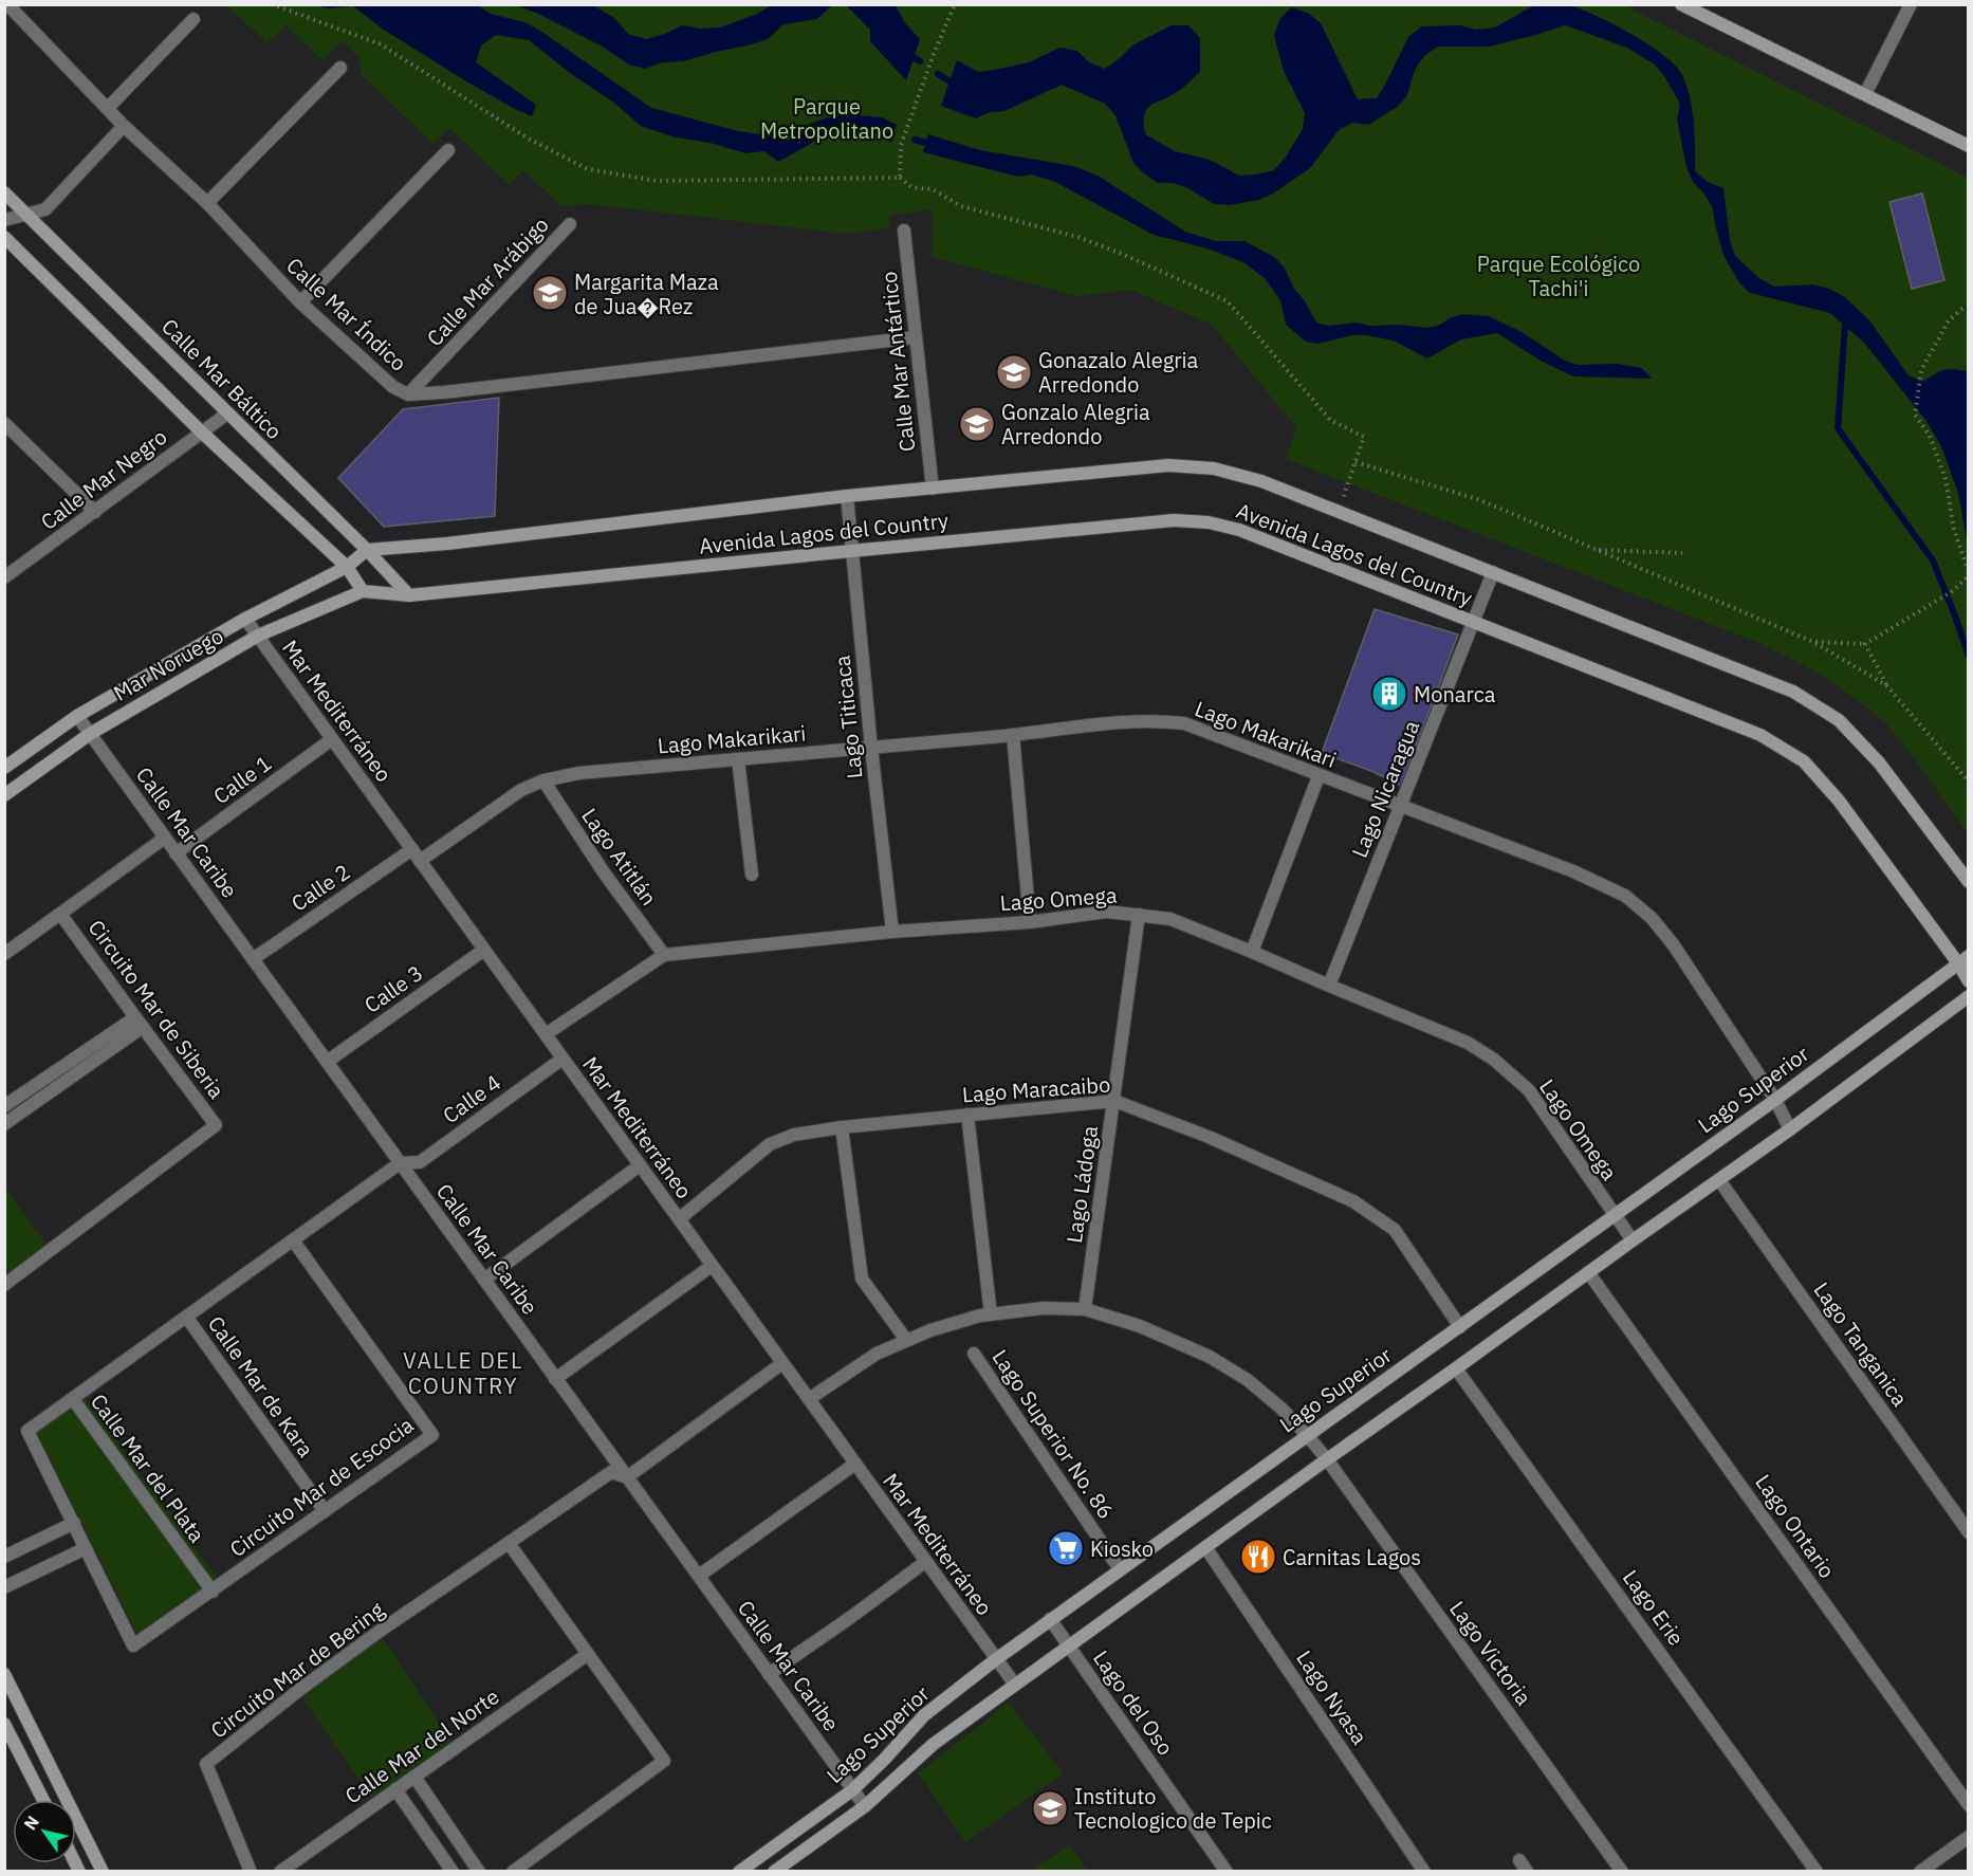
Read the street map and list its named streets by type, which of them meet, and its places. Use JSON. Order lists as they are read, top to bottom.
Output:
{
  "streets": {
    "street": [
      "Calle Mar Arábigo",
      "Calle Mar Índico",
      "Calle Mar Antártico",
      "Calle Mar Báltico",
      "Calle Mar Negro",
      "Avenida Lagos del Country",
      "Mar Noruego",
      "Mar Mediterráneo",
      "Lago Titicaca",
      "Lago Makarikari",
      "Calle 1",
      "Lago Nicaragua",
      "Calle Mar Caribe",
      "Lago Atitlán",
      "Calle 2",
      "Lago Omega",
      "Calle 3",
      "Circuito Mar de Siberia",
      "Lago Maracaibo",
      "Lago Superior",
      "Calle 4",
      "Lago Ládoga",
      "Lago Tanganica",
      "Calle Mar de Kara",
      "Lago Superior No. 86",
      "Calle Mar del Plata",
      "Circuito Mar de Escocia",
      "Lago Ontario",
      "Lago Erie",
      "Lago Victoria",
      "Circuito Mar de Bering",
      "Lago Nyasa",
      "Lago del Oso",
      "Calle Mar del Norte"
    ]
  },
  "crossings": [
    ["Calle Mar Arábigo", "Calle Mar Índico"],
    ["Calle Mar Índico", "Calle Mar Antártico"],
    ["Calle Mar Antártico", "Avenida Lagos del Country"],
    ["Calle Mar Báltico", "Calle Mar Negro"],
    ["Calle Mar Báltico", "Avenida Lagos del Country"],
    ["Avenida Lagos del Country", "Mar Noruego"],
    ["Avenida Lagos del Country", "Lago Titicaca"],
    ["Avenida Lagos del Country", "Lago Nicaragua"],
    ["Avenida Lagos del Country", "Lago Superior"],
    ["Mar Noruego", "Mar Mediterráneo"],
    ["Mar Noruego", "Calle Mar Caribe"],
    ["Mar Mediterráneo", "Lago Makarikari"],
    ["Mar Mediterráneo", "Calle 1"],
    ["Mar Mediterráneo", "Calle 2"],
    ["Mar Mediterráneo", "Lago Omega"],
    ["Mar Mediterráneo", "Calle 3"],
    ["Mar Mediterráneo", "Lago Maracaibo"],
    ["Mar Mediterráneo", "Lago Superior"],
    ["Mar Mediterráneo", "Calle 4"],
    ["Mar Mediterráneo", "Lago Victoria"],
    ["Lago Titicaca", "Lago Makarikari"],
    ["Lago Titicaca", "Lago Omega"],
    ["Lago Makarikari", "Lago Nicaragua"],
    ["Lago Makarikari", "Lago Atitlán"],
    ["Lago Makarikari", "Calle 2"],
    ["Lago Makarikari", "Lago Superior"],
    ["Calle 1", "Calle Mar Caribe"],
    ["Lago Nicaragua", "Lago Omega"],
    ["Calle Mar Caribe", "Calle 2"],
    ["Calle Mar Caribe", "Calle 3"],
    ["Calle Mar Caribe", "Lago Superior"],
    ["Calle Mar Caribe", "Calle 4"],
    ["Calle Mar Caribe", "Circuito Mar de Escocia"],
    ["Calle Mar Caribe", "Circuito Mar de Bering"],
    ["Lago Atitlán", "Lago Omega"],
    ["Lago Omega", "Lago Superior"],
    ["Lago Omega", "Lago Ládoga"],
    ["Lago Maracaibo", "Lago Superior"],
    ["Lago Maracaibo", "Lago Ládoga"],
    ["Lago Superior", "Lago Tanganica"],
    ["Lago Superior", "Lago Superior No. 86"],
    ["Lago Superior", "Lago Ontario"],
    ["Lago Superior", "Lago Erie"],
    ["Lago Superior", "Lago Victoria"],
    ["Lago Superior", "Lago Nyasa"],
    ["Lago Superior", "Lago del Oso"],
    ["Calle 4", "Circuito Mar de Escocia"],
    ["Lago Ládoga", "Lago Victoria"],
    ["Calle Mar de Kara", "Circuito Mar de Escocia"],
    ["Calle Mar del Plata", "Circuito Mar de Escocia"]
  ],
  "districts": ["VALLE DEL COUNTRY"],
  "parks": ["Parque Metropolitano", "Parque Ecológico Tachi'i"],
  "places": {
    "school or university": [
      "Margarita Maza de Jua�Rez",
      "Gonazalo Alegria Arredondo",
      "Gonzalo Alegria Arredondo",
      "Instituto Tecnologico de Tepic"
    ],
    "building": ["Monarca"],
    "supermarket": ["Kiosko"],
    "restaurant": ["Carnitas Lagos"]
  },
  "north": "top left"
}
